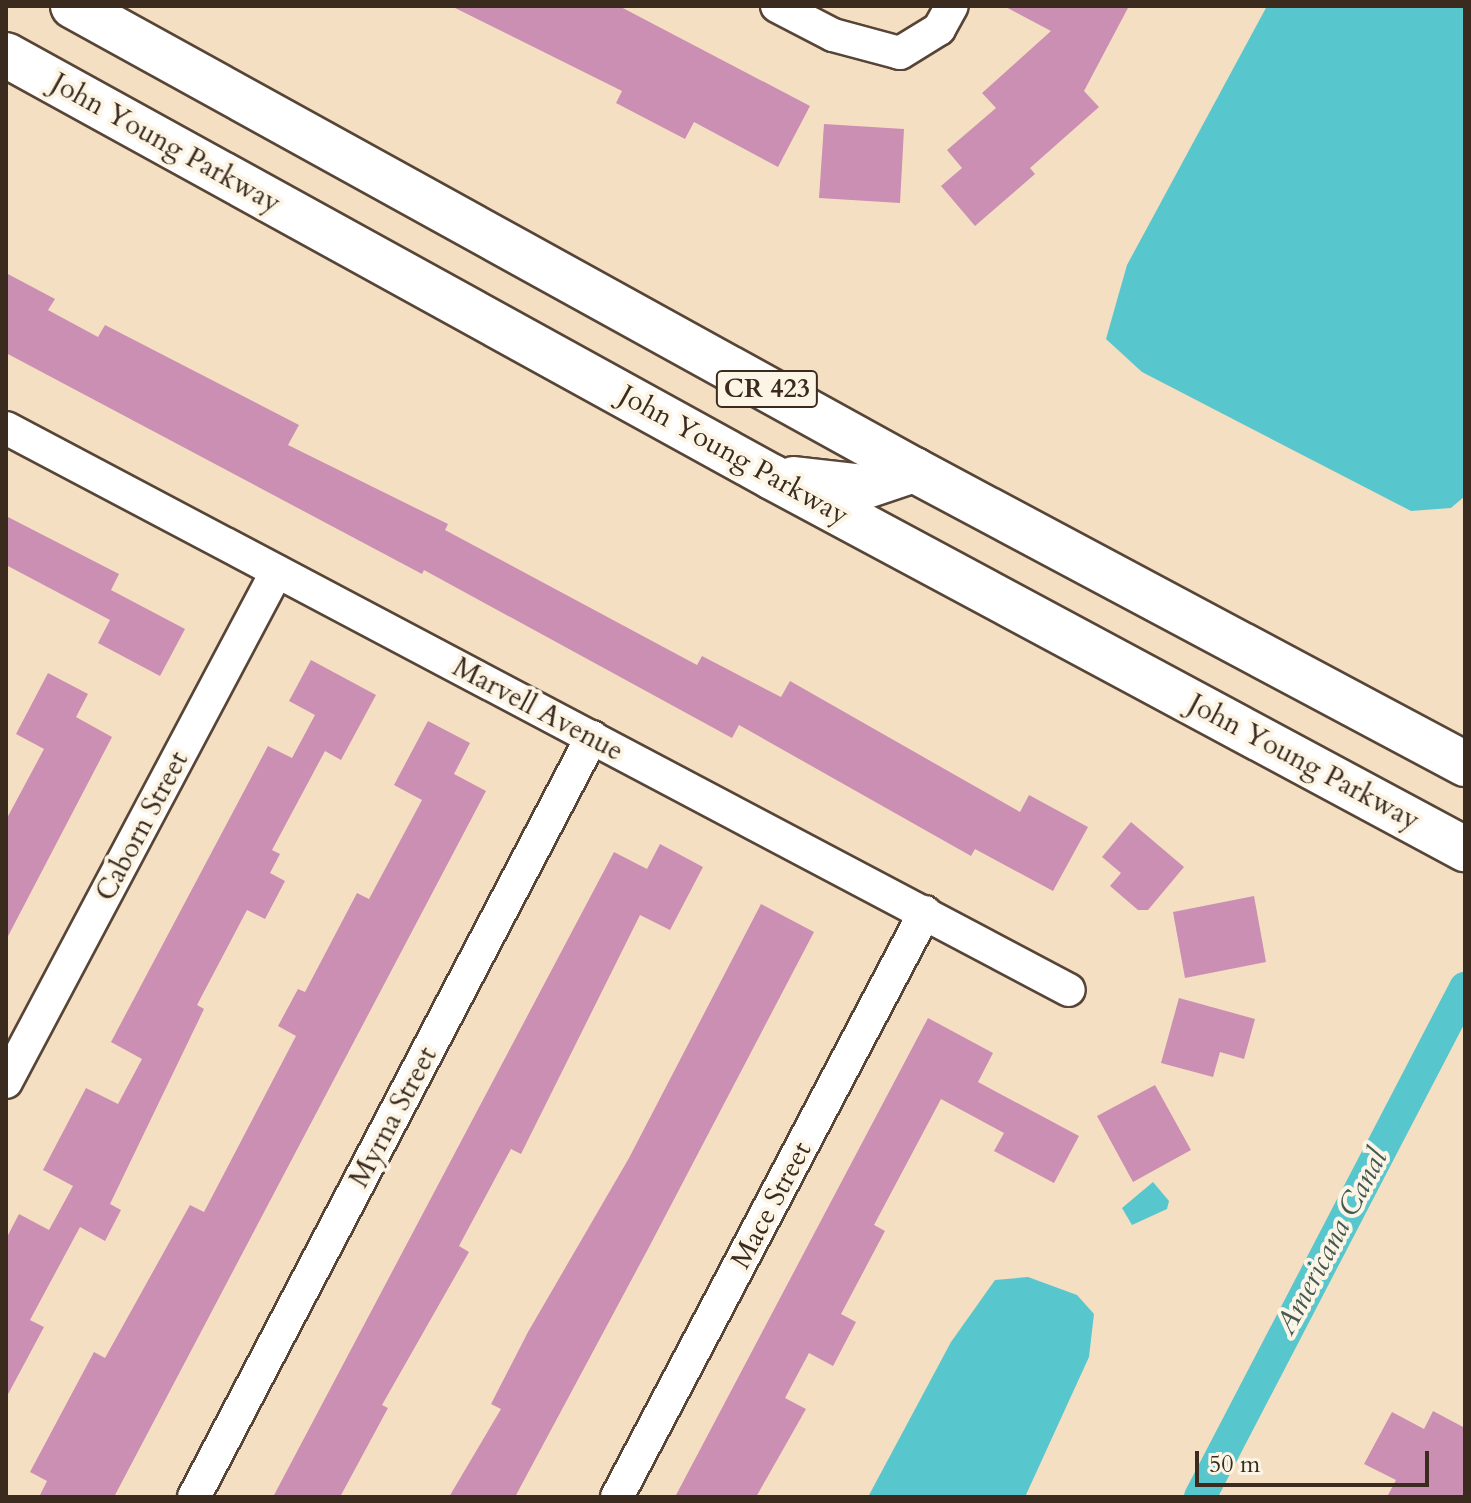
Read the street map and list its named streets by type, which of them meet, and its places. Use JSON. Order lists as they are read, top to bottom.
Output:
{
  "streets": {
    "highway": ["John Young Parkway", "CR 423"],
    "street": [
      "Marvell Avenue",
      "Caborn Street",
      "Myrna Street",
      "Mace Street"
    ]
  },
  "crossings": [
    ["Marvell Avenue", "Caborn Street"],
    ["Marvell Avenue", "Myrna Street"],
    ["Marvell Avenue", "Mace Street"]
  ],
  "water": ["Americana Canal"],
  "scale_bar": "50 m"
}
